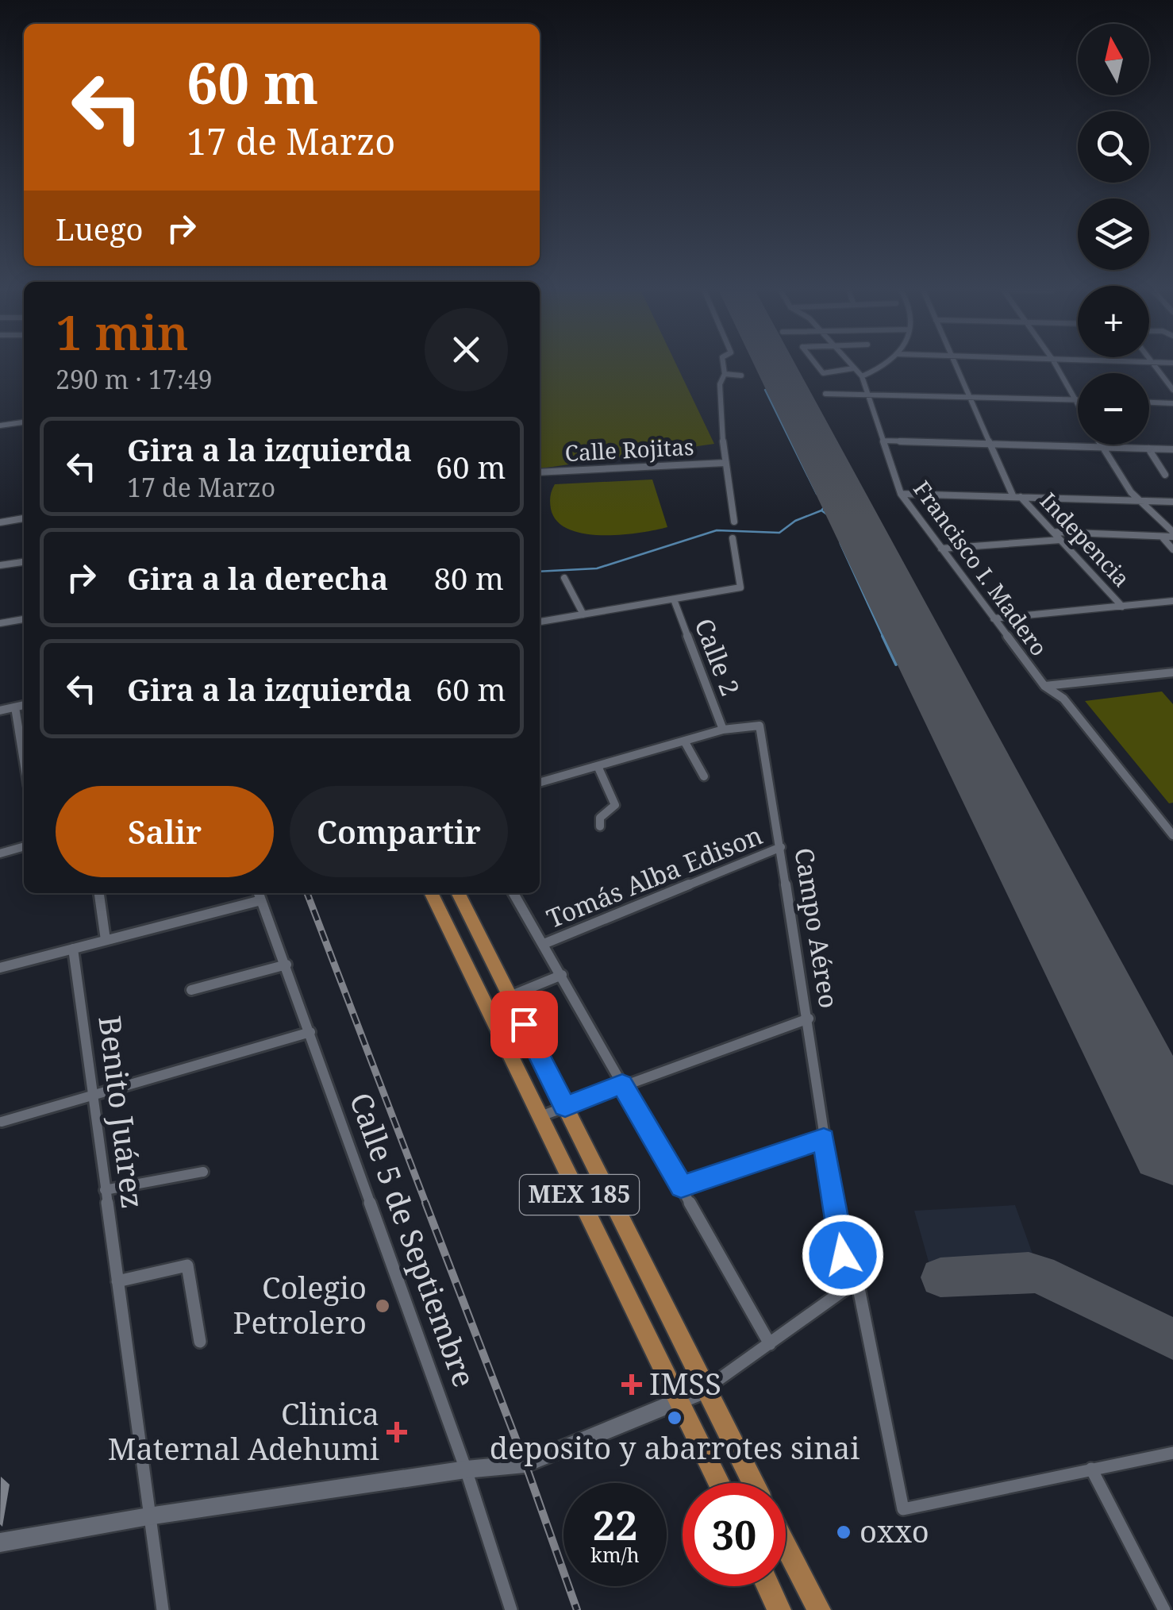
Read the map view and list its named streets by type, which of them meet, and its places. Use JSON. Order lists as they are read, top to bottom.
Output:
{
  "streets": {
    "main road": ["MEX 185"],
    "street": [
      "Calle Rojitas",
      "Indepencia",
      "Francisco I. Madero",
      "Calle 2",
      "Tomás Alba Edison",
      "Campo Aéreo",
      "Benito Juárez",
      "Calle 5 de Septiembre"
    ]
  },
  "crossings": [
    ["Calle 2", "Campo Aéreo"],
    ["Tomás Alba Edison", "Campo Aéreo"]
  ],
  "places": {
    "other": ["Colegio Petrolero", "deposito y abarrotes sinai", "oxxo"],
    "health": ["IMSS", "Clinica Maternal Adehumi"]
  },
  "north": "top",
  "page": {
    "map_buttons": ["+", "−"],
    "turn": ["60 m", "17 de Marzo"],
    "then": "Luego",
    "heading": ["1 min", "290 m · 17:49"],
    "list": [
      {
        "name": "Gira a la izquierda",
        "note": "17 de Marzo",
        "value": "60 m"
      },
      {
        "name": "Gira a la derecha",
        "value": "80 m"
      },
      {
        "name": "Gira a la izquierda",
        "value": "60 m"
      }
    ],
    "buttons": ["Salir", "Compartir"],
    "speed": "22 km/h",
    "limit": "30"
  }
}
